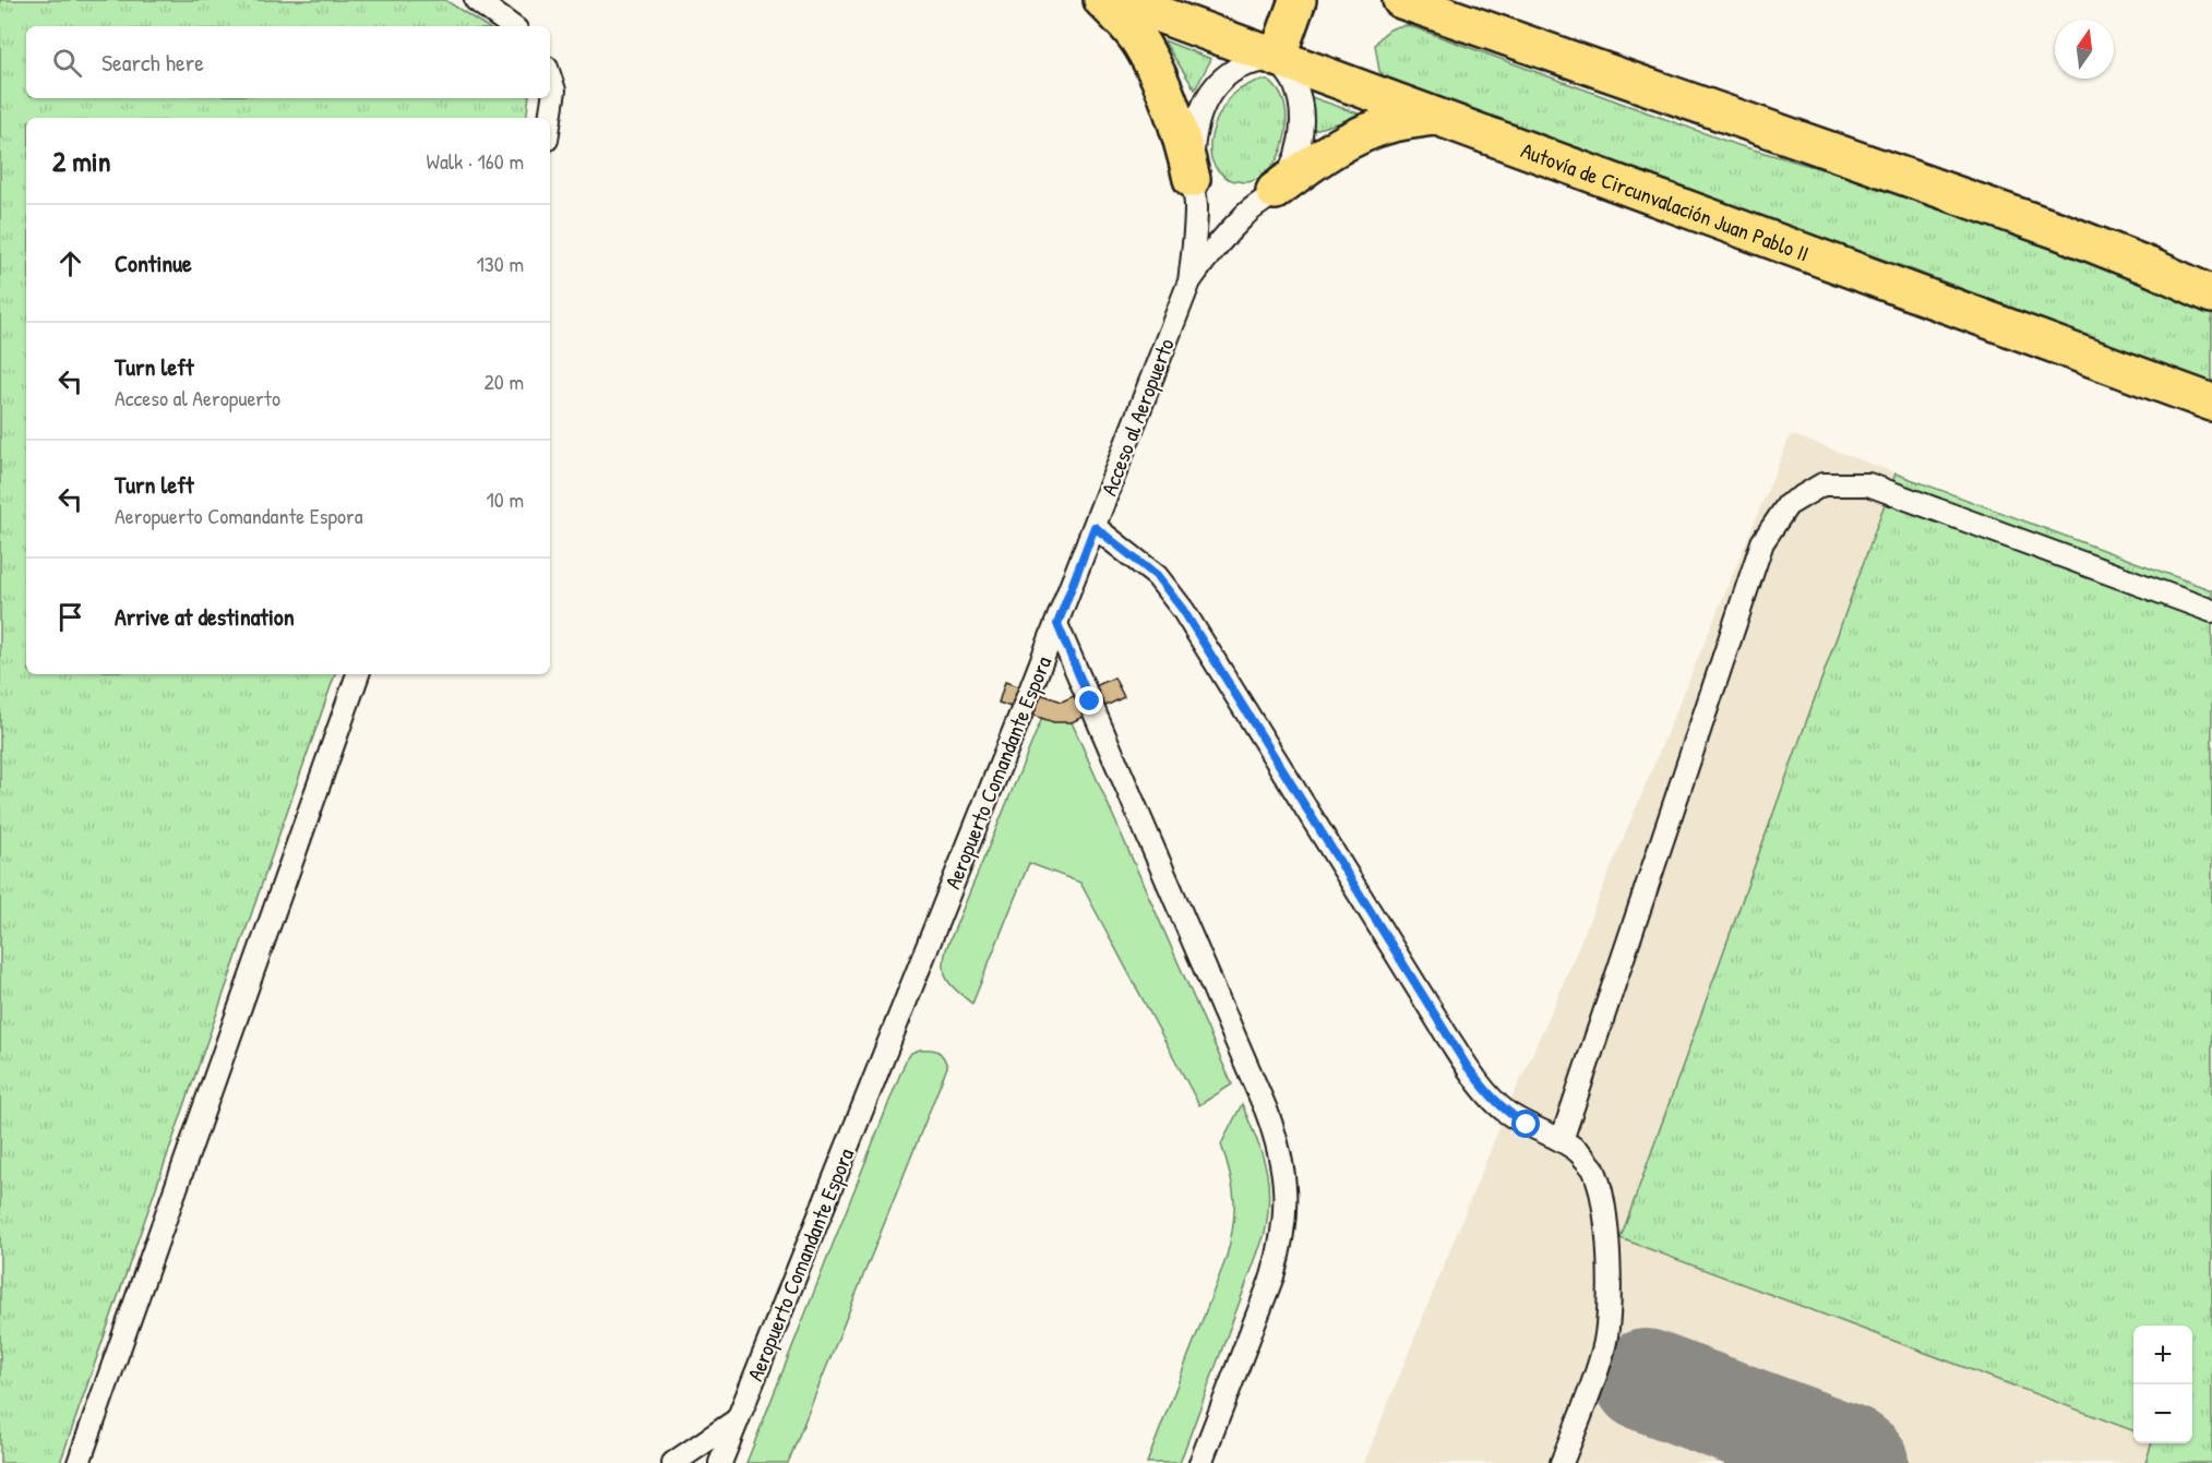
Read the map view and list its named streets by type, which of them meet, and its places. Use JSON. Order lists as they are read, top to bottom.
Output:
{
  "streets": {
    "main road": ["Autovía de Circunvalación Juan Pablo II"],
    "lane": ["Acceso al Aeropuerto", "Aeropuerto Comandante Espora"]
  },
  "crossings": [
    ["Autovía de Circunvalación Juan Pablo II", "Acceso al Aeropuerto"],
    ["Acceso al Aeropuerto", "Aeropuerto Comandante Espora"]
  ],
  "north": "top",
  "page": {
    "search": "Search here",
    "heading": ["2 min", "Walk · 160 m"],
    "list": [
      ["Continue", "130 m"],
      ["Turn left", "Acceso al Aeropuerto", "20 m"],
      ["Turn left", "Aeropuerto Comandante Espora", "10 m"],
      "Arrive at destination"
    ],
    "map_buttons": ["+", "−"]
  }
}
